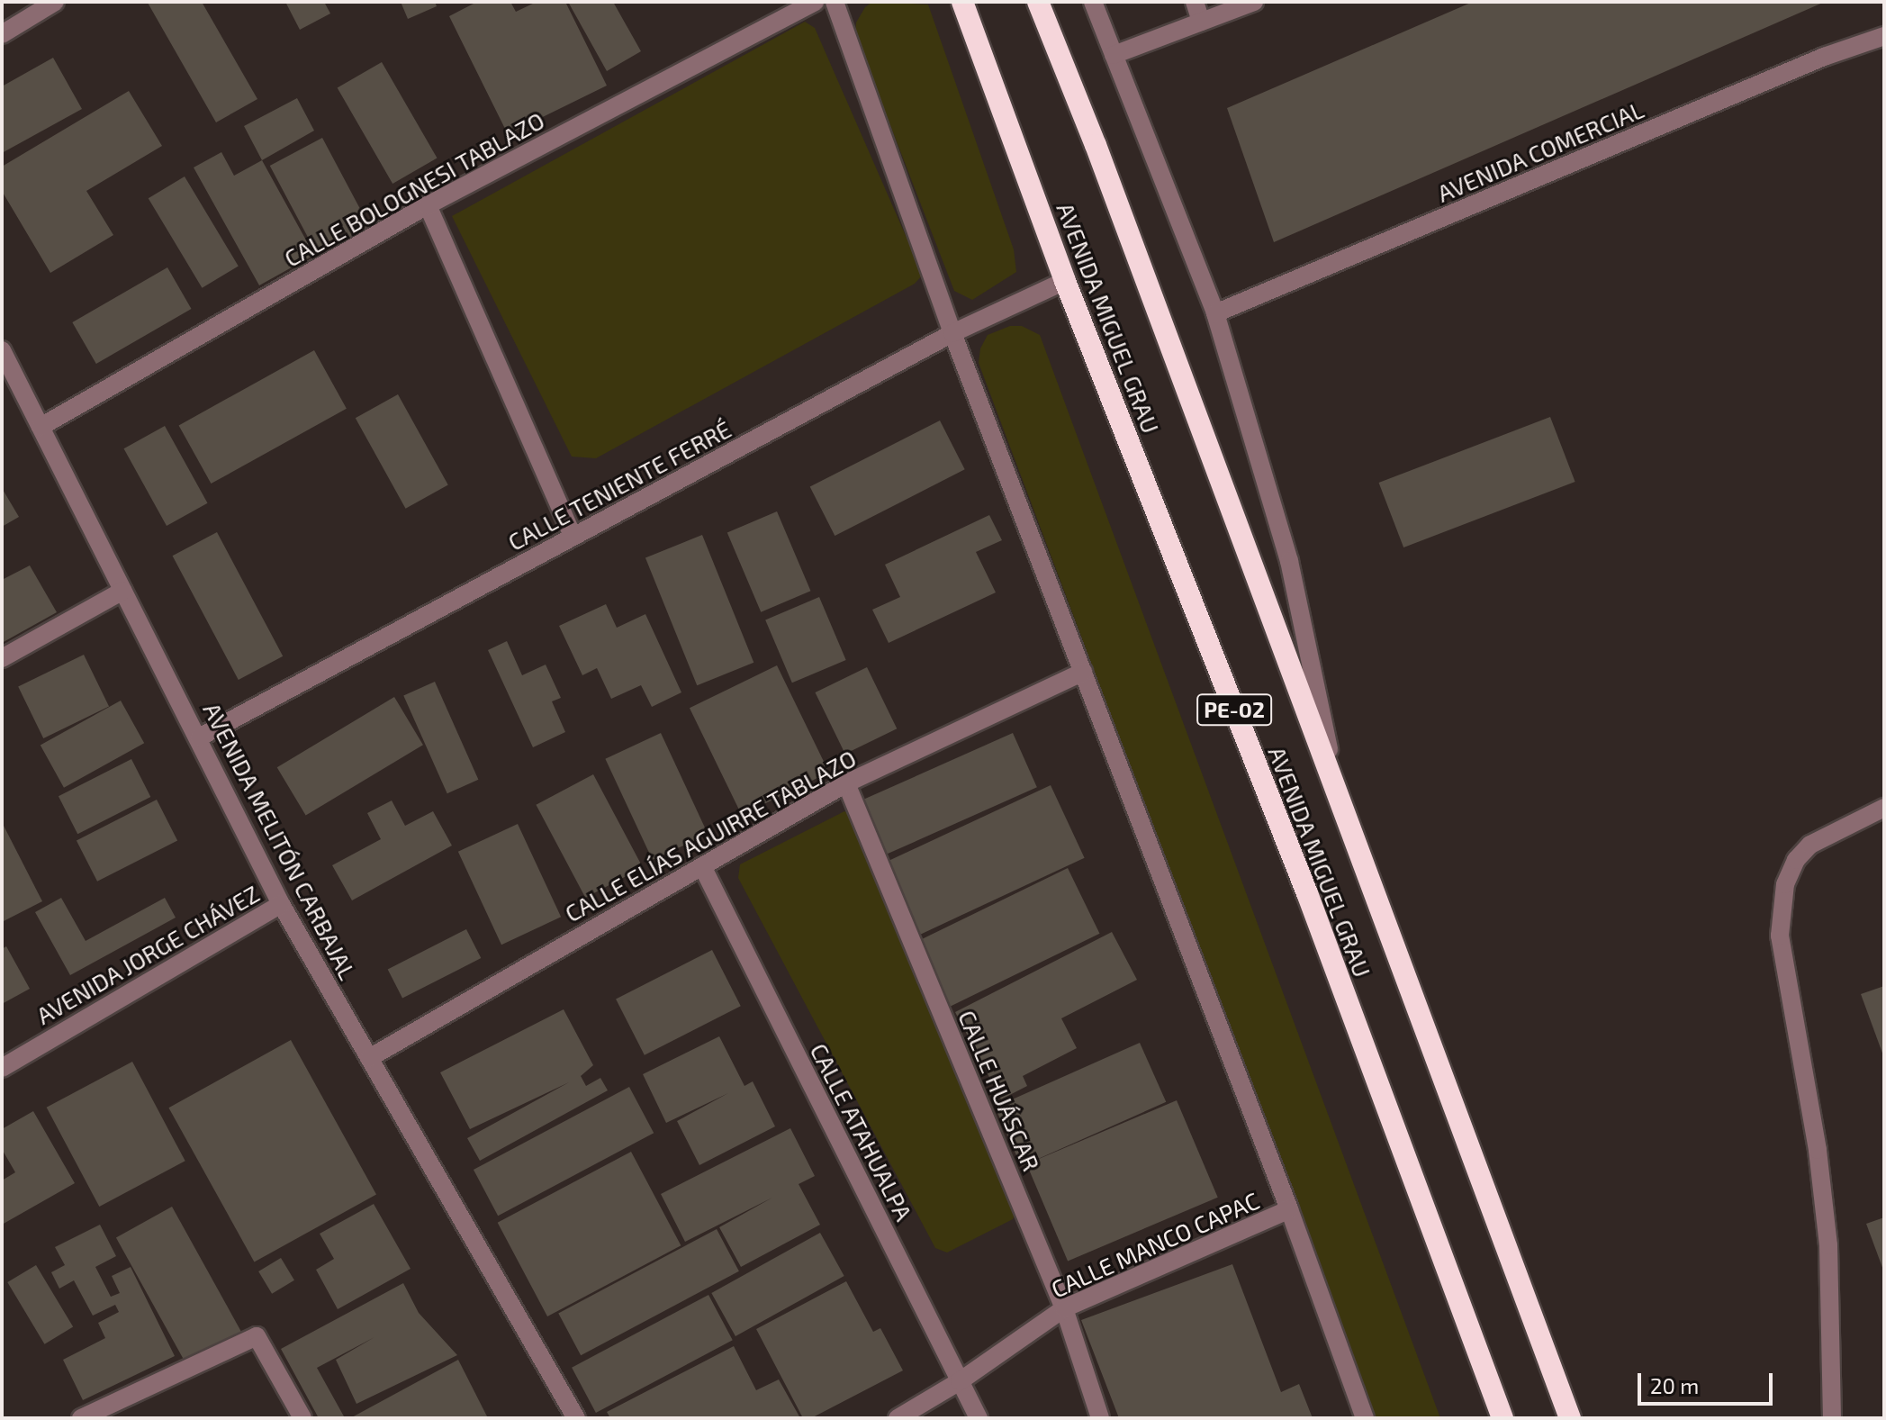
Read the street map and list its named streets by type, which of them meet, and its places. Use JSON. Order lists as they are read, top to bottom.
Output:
{
  "streets": {
    "highway": ["AVENIDA MIGUEL GRAU", "PE-02"],
    "street": [
      "AVENIDA COMERCIAL",
      "CALLE BOLOGNESI TABLAZO",
      "CALLE TENIENTE FERRÉ",
      "CALLE ELÍAS AGUIRRE TABLAZO",
      "AVENIDA MELITÓN CARBAJAL",
      "AVENIDA JORGE CHÁVEZ",
      "CALLE HUÁSCAR",
      "CALLE ATAHUALPA",
      "CALLE MANCO CAPAC"
    ]
  },
  "crossings": [
    ["AVENIDA COMERCIAL", "AVENIDA MIGUEL GRAU"],
    ["CALLE BOLOGNESI TABLAZO", "AVENIDA MELITÓN CARBAJAL"],
    ["AVENIDA MIGUEL GRAU", "CALLE TENIENTE FERRÉ"],
    ["CALLE TENIENTE FERRÉ", "AVENIDA MELITÓN CARBAJAL"],
    ["CALLE ELÍAS AGUIRRE TABLAZO", "AVENIDA MELITÓN CARBAJAL"],
    ["CALLE ELÍAS AGUIRRE TABLAZO", "CALLE HUÁSCAR"],
    ["CALLE ELÍAS AGUIRRE TABLAZO", "CALLE ATAHUALPA"],
    ["AVENIDA MELITÓN CARBAJAL", "AVENIDA JORGE CHÁVEZ"],
    ["CALLE HUÁSCAR", "CALLE MANCO CAPAC"],
    ["CALLE ATAHUALPA", "CALLE MANCO CAPAC"]
  ],
  "scale_bar": "20 m"
}
